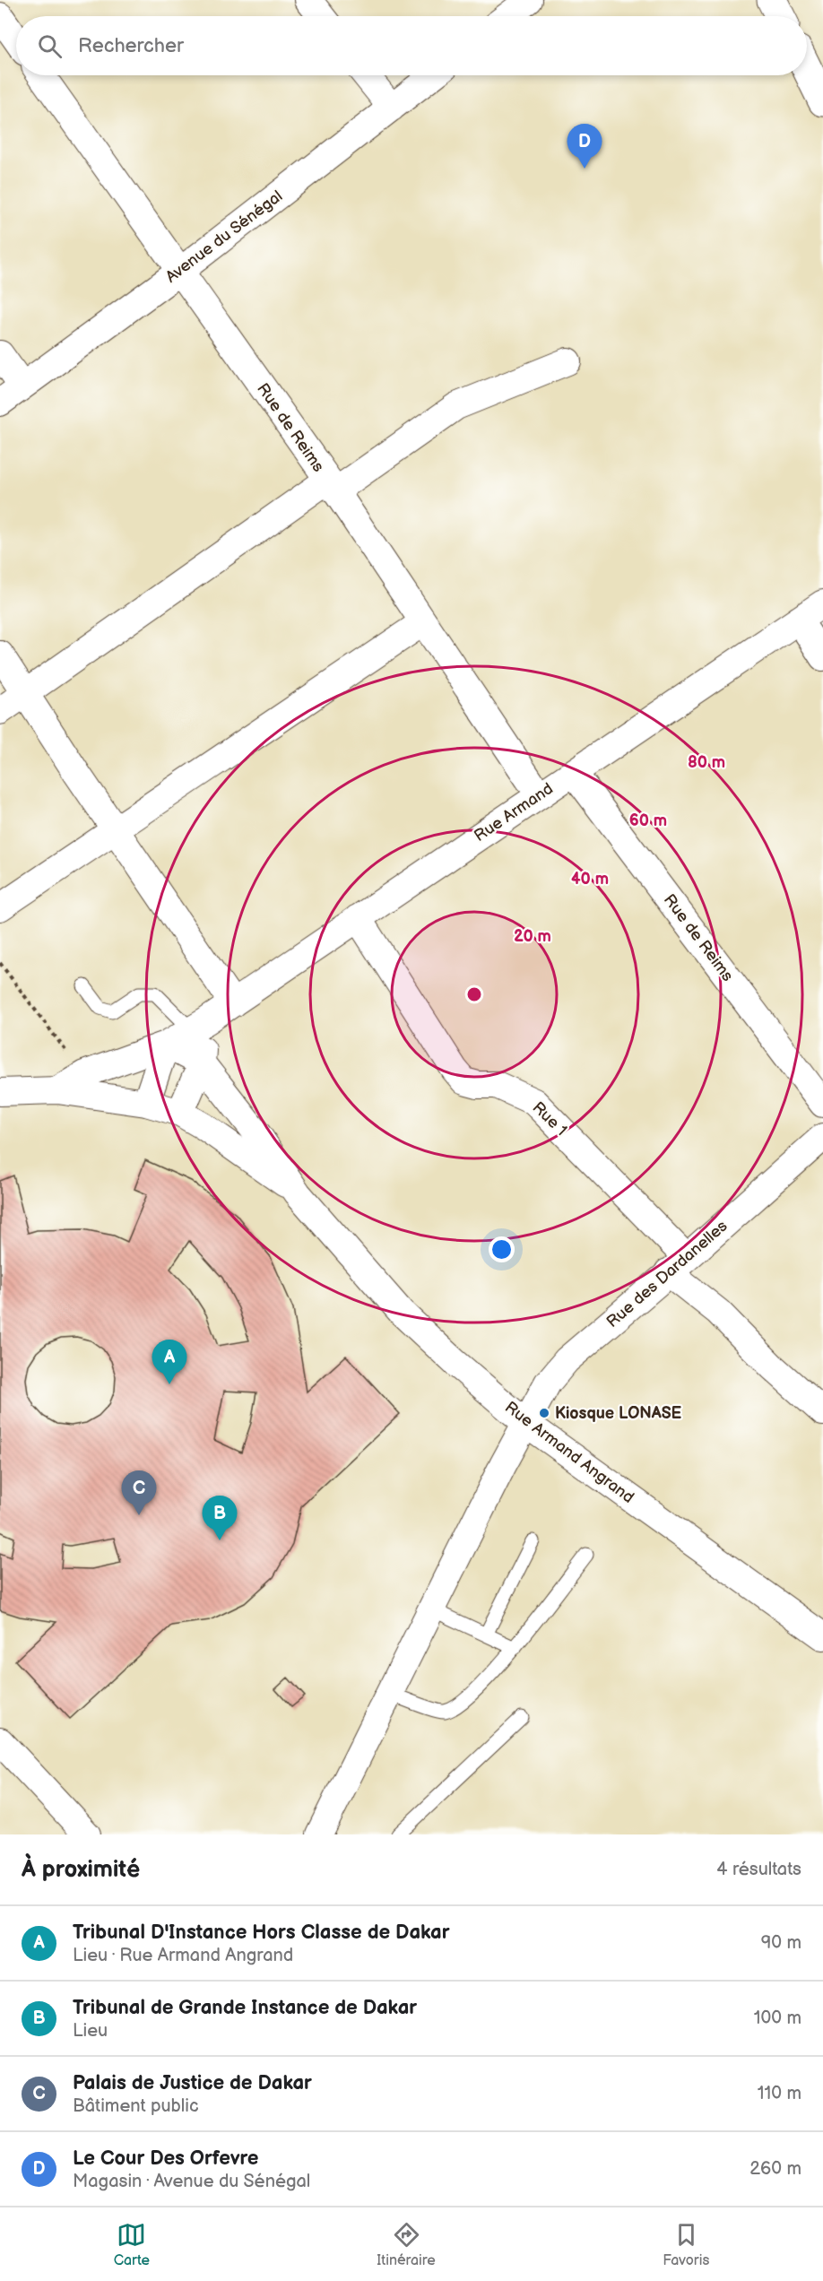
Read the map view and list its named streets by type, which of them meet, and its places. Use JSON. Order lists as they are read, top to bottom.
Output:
{
  "streets": {
    "street": [
      "Avenue du Sénégal",
      "Rue de Reims",
      "Rue Armand",
      "Rue 1",
      "Rue des Dardanelles",
      "Rue Armand Angrand"
    ]
  },
  "crossings": [
    ["Avenue du Sénégal", "Rue de Reims"],
    ["Rue de Reims", "Rue Armand"],
    ["Rue Armand", "Rue 1"],
    ["Rue Armand", "Rue Armand Angrand"],
    ["Rue 1", "Rue des Dardanelles"],
    ["Rue des Dardanelles", "Rue Armand Angrand"]
  ],
  "places": ["Kiosque LONASE"],
  "page": {
    "search": "Rechercher",
    "pins": [
      "D",
      "A",
      "C",
      "B"
    ],
    "heading": ["À proximité", "4 résultats"],
    "list": [
      {
        "mark": "A",
        "name": "Tribunal D'Instance Hors Classe de Dakar",
        "note": "Lieu · Rue Armand Angrand",
        "value": "90 m"
      },
      {
        "mark": "B",
        "name": "Tribunal de Grande Instance de Dakar",
        "note": "Lieu",
        "value": "100 m"
      },
      {
        "mark": "C",
        "name": "Palais de Justice de Dakar",
        "note": "Bâtiment public",
        "value": "110 m"
      },
      {
        "mark": "D",
        "name": "Le Cour Des Orfevre",
        "note": "Magasin · Avenue du Sénégal",
        "value": "260 m"
      }
    ],
    "nav": ["Carte", "Itinéraire", "Favoris"]
  },
  "rings": [
    "80 m",
    "60 m",
    "40 m",
    "20 m"
  ]
}
